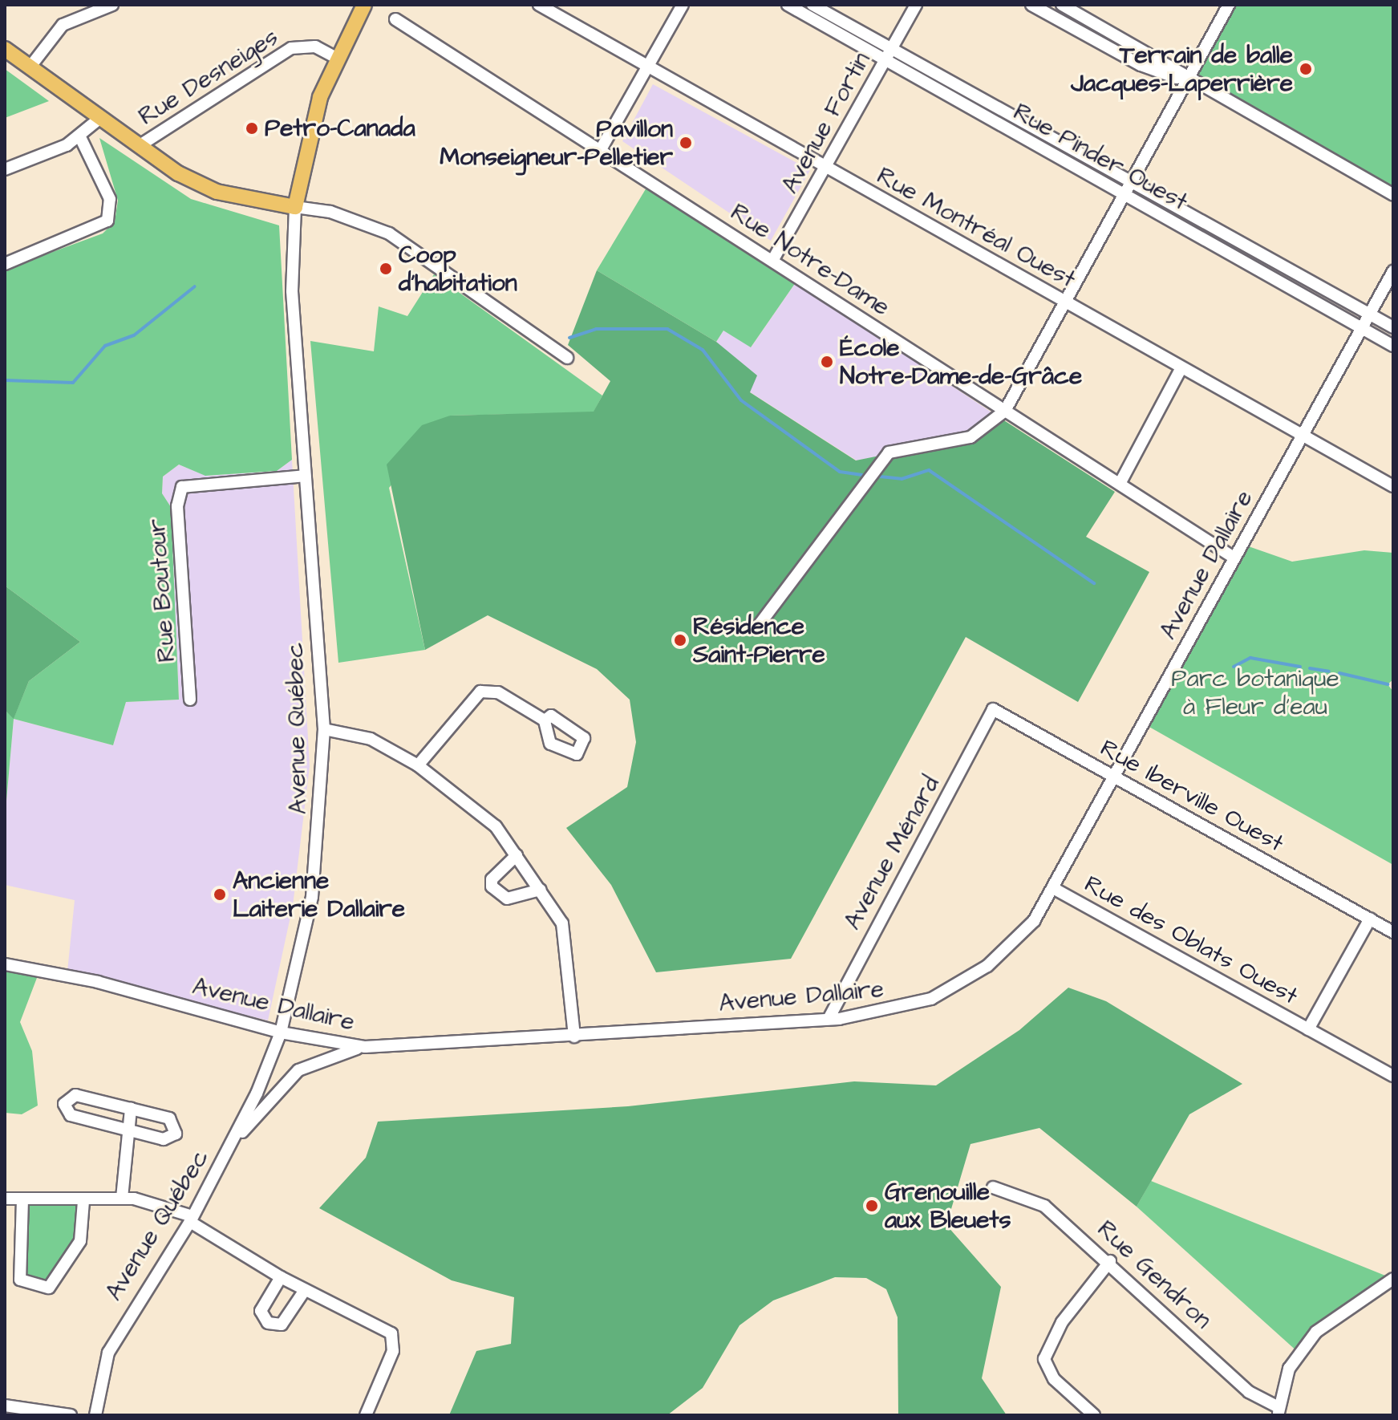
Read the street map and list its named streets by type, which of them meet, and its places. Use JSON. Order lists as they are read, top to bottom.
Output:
{
  "streets": {
    "main road": ["Avenue Québec"],
    "street": [
      "Rue Desneiges",
      "Avenue Fortin",
      "Rue Pinder Ouest",
      "Rue Montréal Ouest",
      "Rue Notre-Dame",
      "Avenue Dallaire",
      "Rue Boutour",
      "Rue Iberville Ouest",
      "Avenue Ménard",
      "Rue des Oblats Ouest",
      "Rue Gendron"
    ]
  },
  "crossings": [
    ["Rue Desneiges", "Avenue Québec"],
    ["Avenue Fortin", "Rue Pinder Ouest"],
    ["Avenue Fortin", "Rue Montréal Ouest"],
    ["Avenue Fortin", "Rue Notre-Dame"],
    ["Rue Pinder Ouest", "Avenue Dallaire"],
    ["Rue Montréal Ouest", "Avenue Dallaire"],
    ["Rue Notre-Dame", "Avenue Dallaire"],
    ["Avenue Dallaire", "Avenue Québec"],
    ["Avenue Dallaire", "Rue Iberville Ouest"],
    ["Avenue Dallaire", "Avenue Ménard"],
    ["Avenue Dallaire", "Rue des Oblats Ouest"],
    ["Rue Boutour", "Avenue Québec"],
    ["Rue Iberville Ouest", "Avenue Ménard"]
  ],
  "parks": ["Parc botanique à Fleur d'eau"],
  "places": [
    "Terrain de balle Jacques-Laperrière",
    "Petro-Canada",
    "Pavillon Monseigneur-Pelletier",
    "Coop d'habitation",
    "École Notre-Dame-de-Grâce",
    "Résidence Saint-Pierre",
    "Ancienne Laiterie Dallaire",
    "Grenouille aux Bleuets"
  ]
}
